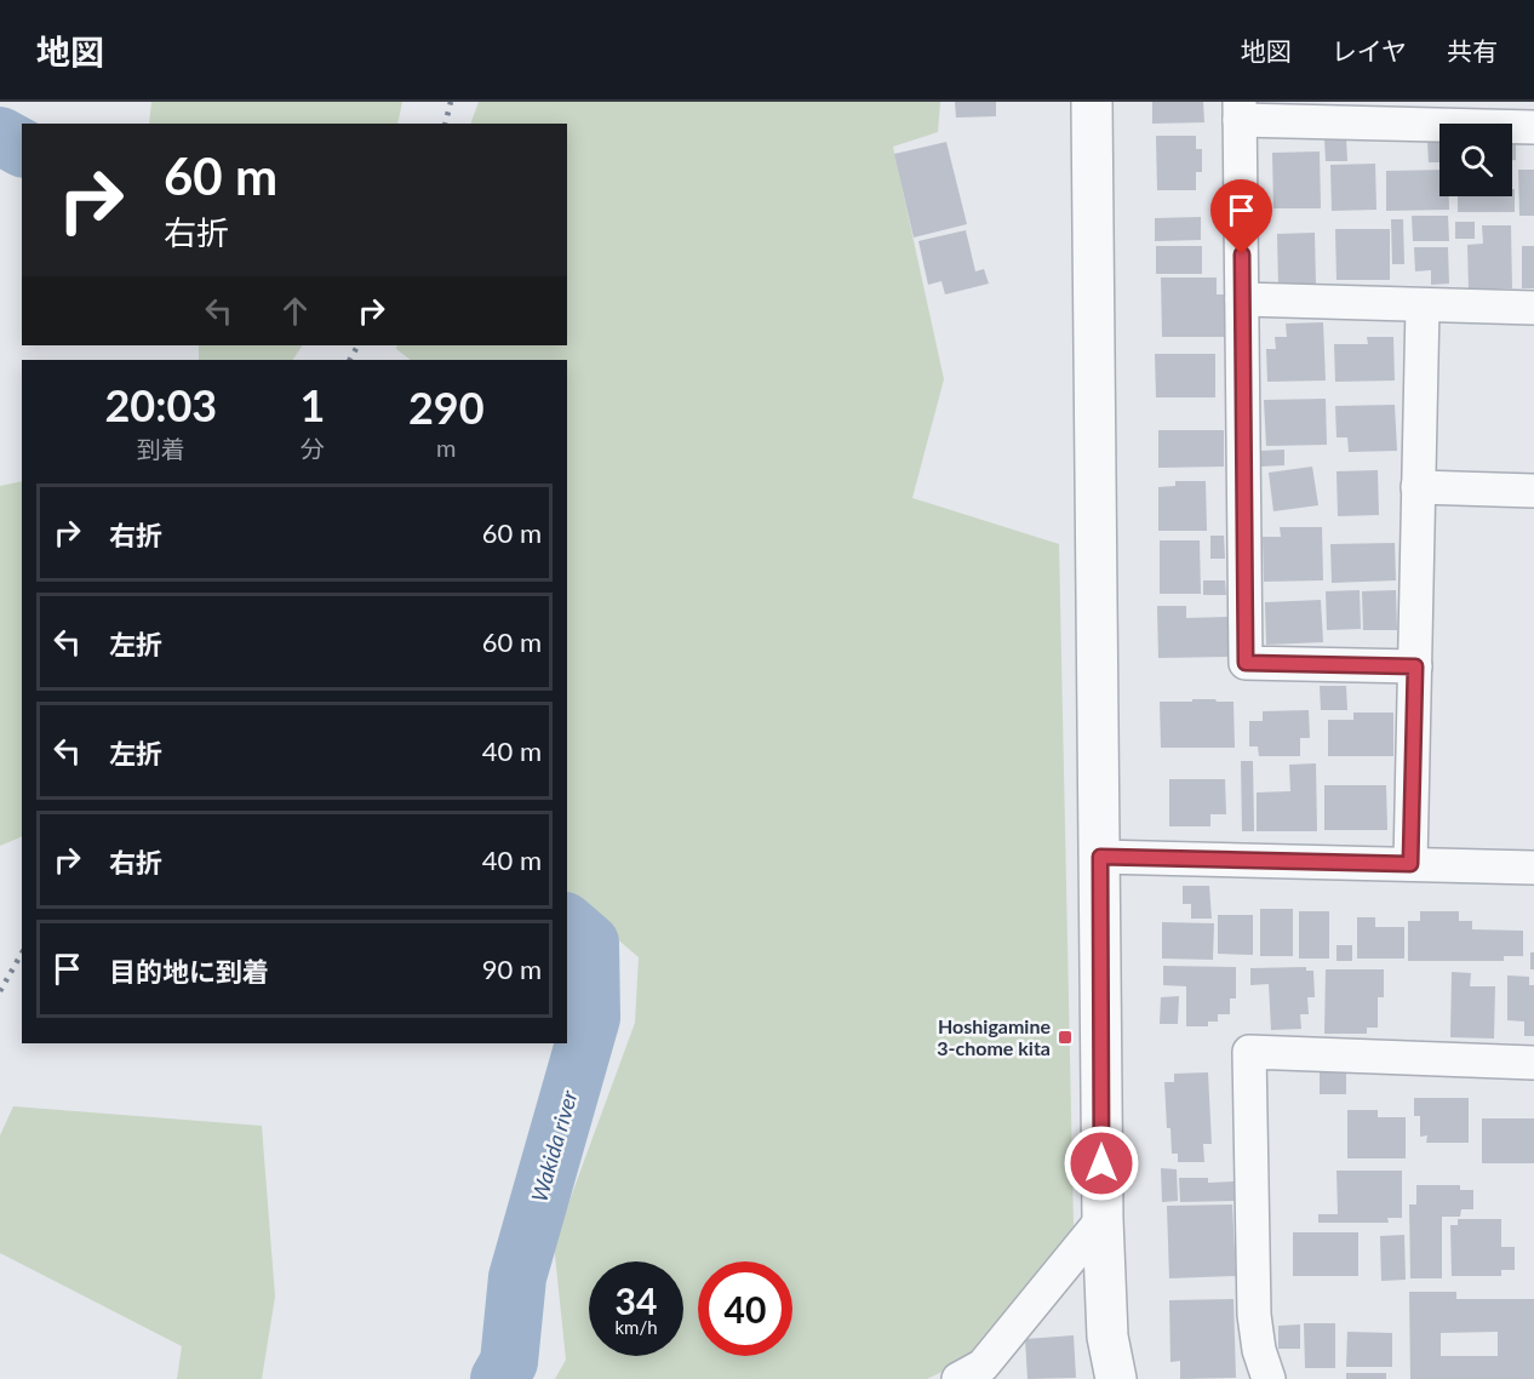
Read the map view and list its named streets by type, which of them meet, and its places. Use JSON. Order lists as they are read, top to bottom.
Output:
{
  "water": ["Wakida river"],
  "places": {
    "transit": ["Hoshigamine 3-chome kita"]
  },
  "page": {
    "header": "地図",
    "nav": ["地図", "レイヤ", "共有"],
    "turn": ["60 m", "右折"],
    "eta": [
      "20:03",
      "到着",
      "1",
      "分",
      "290",
      "m"
    ],
    "list": [
      {
        "name": "右折",
        "value": "60 m"
      },
      {
        "name": "左折",
        "value": "60 m"
      },
      {
        "name": "左折",
        "value": "40 m"
      },
      {
        "name": "右折",
        "value": "40 m"
      },
      {
        "name": "目的地に到着",
        "value": "90 m"
      }
    ],
    "speed": "34 km/h",
    "limit": "40"
  }
}
